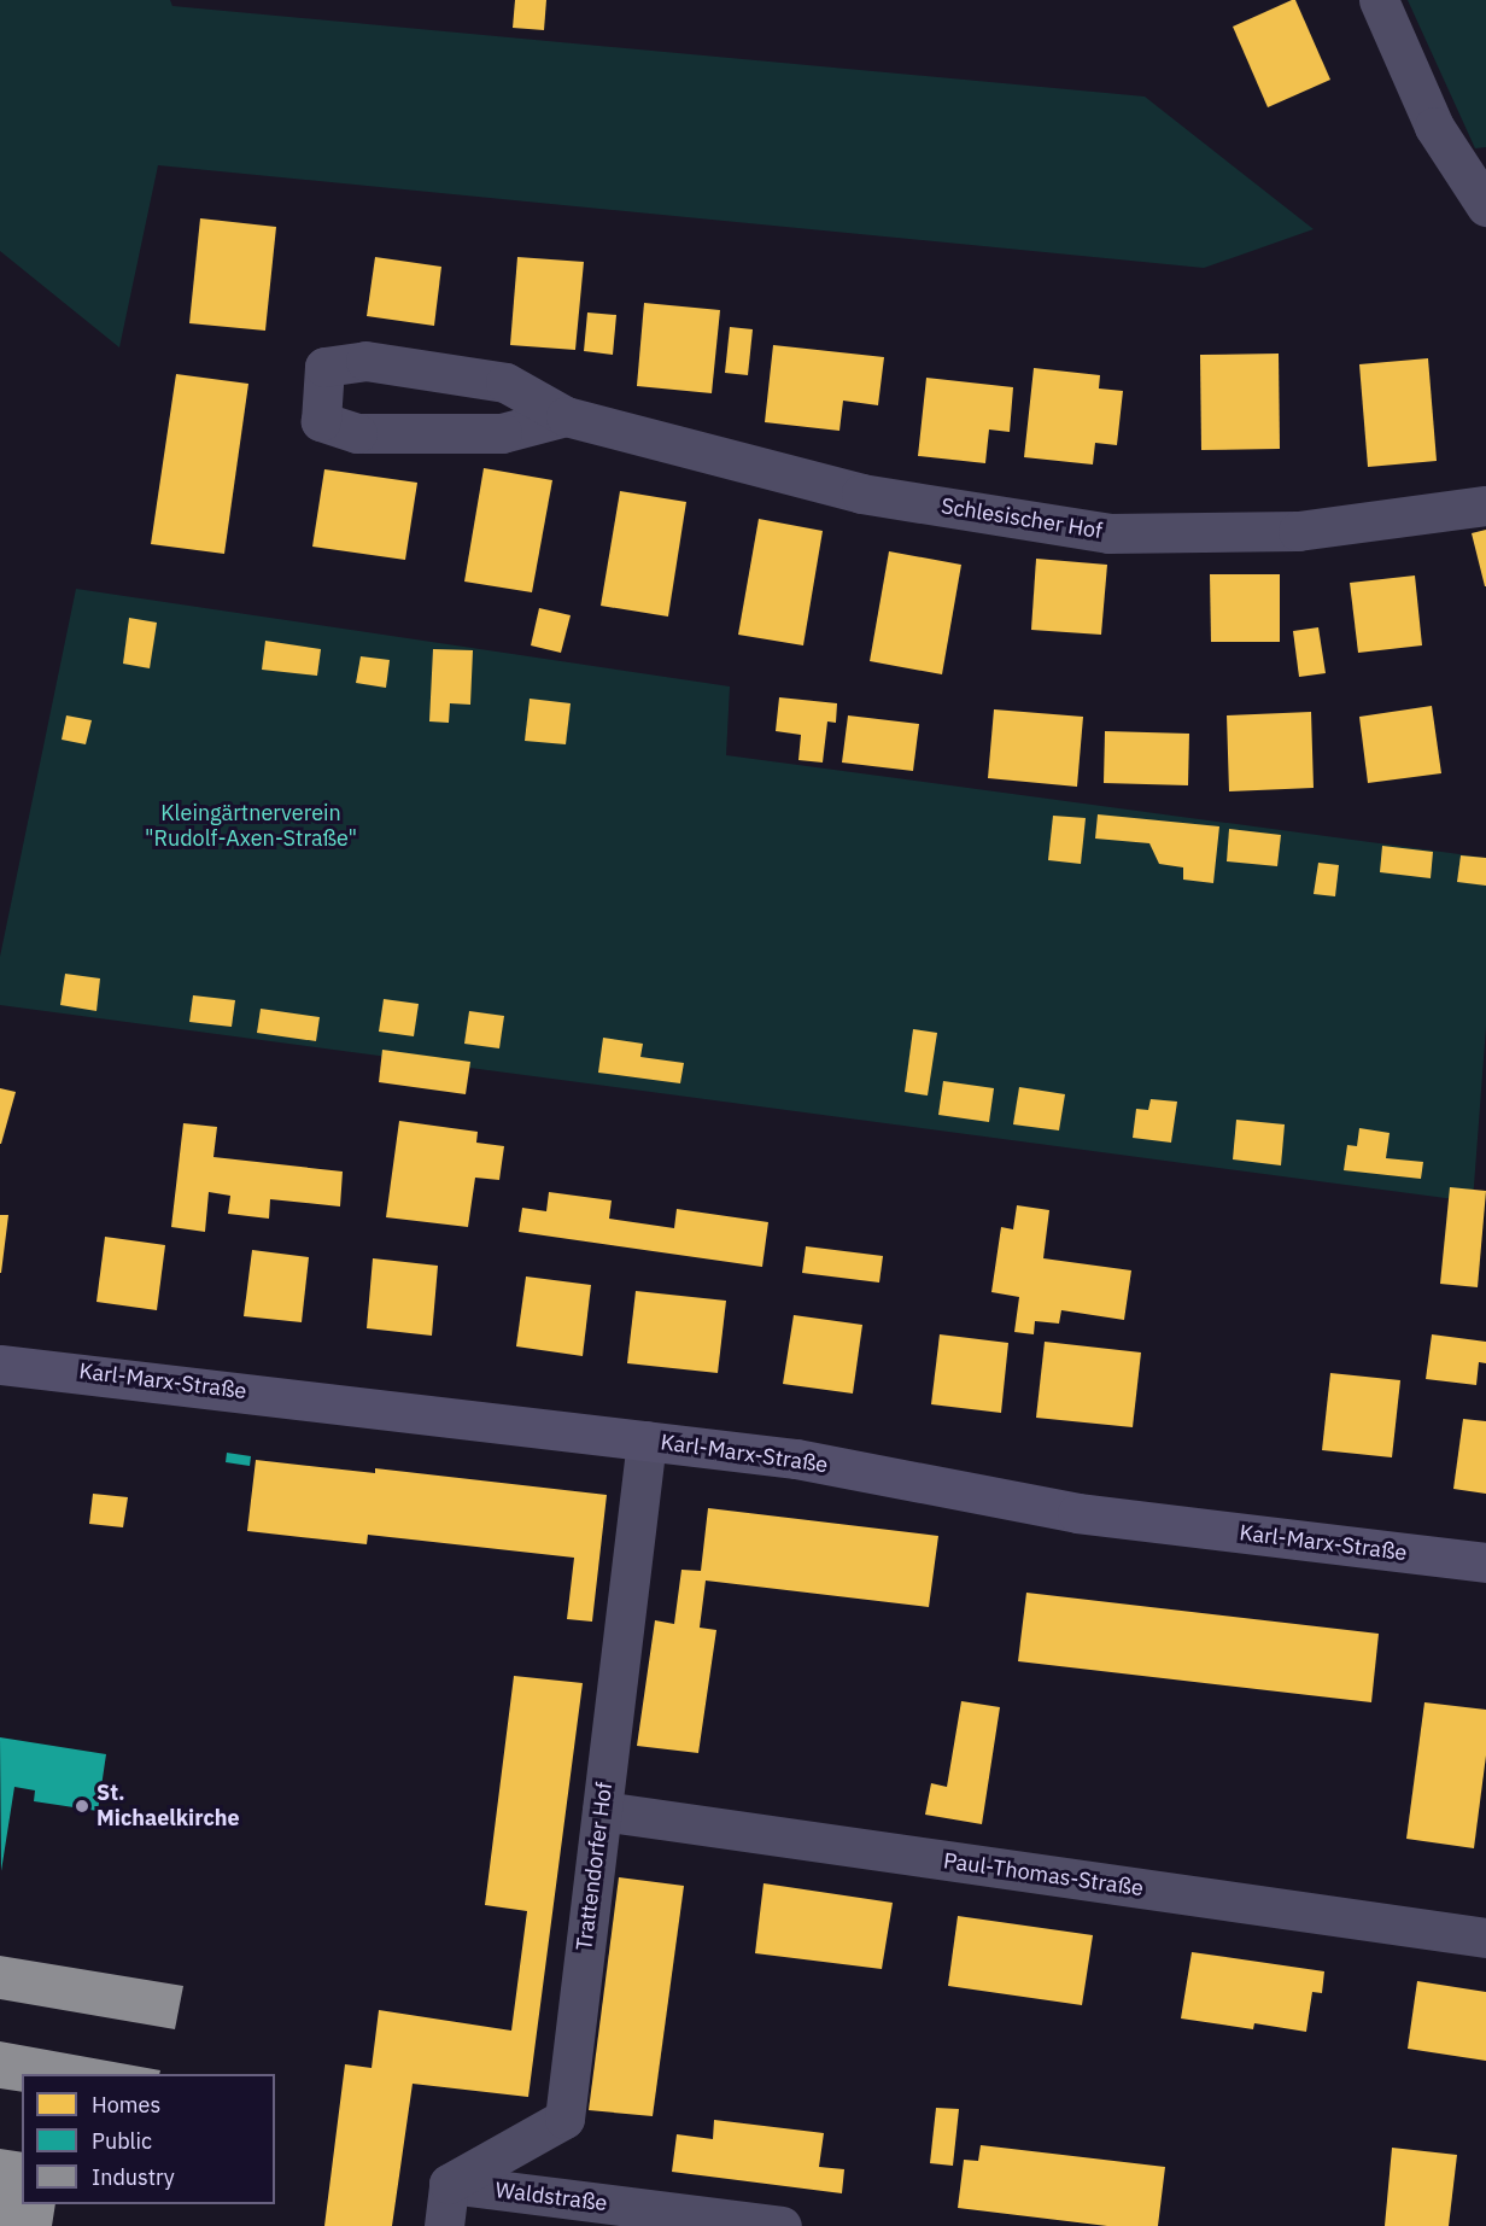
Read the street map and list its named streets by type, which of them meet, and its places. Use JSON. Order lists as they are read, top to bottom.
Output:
{
  "streets": {
    "main road": ["Karl-Marx-Straße"],
    "street": [
      "Schlesischer Hof",
      "Trattendorfer Hof",
      "Paul-Thomas-Straße",
      "Waldstraße"
    ]
  },
  "crossings": [
    ["Karl-Marx-Straße", "Trattendorfer Hof"],
    ["Trattendorfer Hof", "Paul-Thomas-Straße"],
    ["Trattendorfer Hof", "Waldstraße"]
  ],
  "parks": ["Kleingärtnerverein \"Rudolf-Axen-Straße\""],
  "places": ["St. Michaelkirche"],
  "legend": ["Homes", "Public", "Industry"]
}
